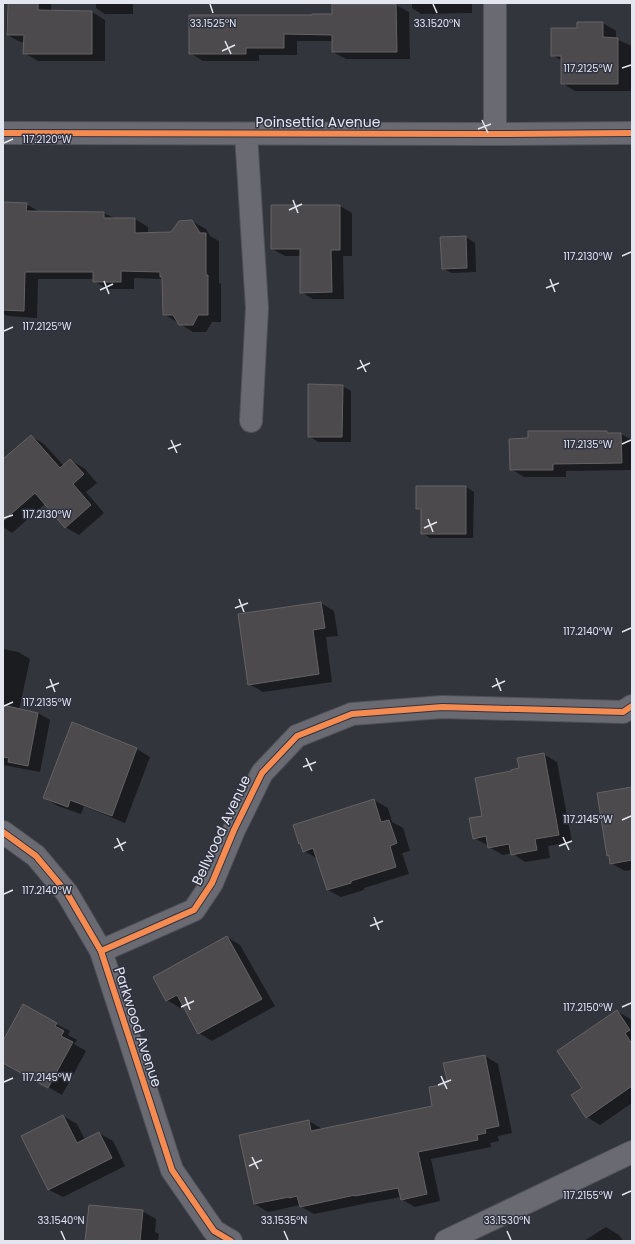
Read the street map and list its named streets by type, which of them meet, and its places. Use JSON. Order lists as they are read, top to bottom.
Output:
{
  "streets": {
    "street": ["Poinsettia Avenue", "Bellwood Avenue", "Parkwood Avenue"]
  },
  "crossings": [
    ["Bellwood Avenue", "Parkwood Avenue"]
  ],
  "coordinates": [
    "33.1525°N",
    "33.1520°N",
    "117.2125°W",
    "117.2120°W",
    "117.2130°W",
    "117.2135°W",
    "117.2140°W",
    "117.2145°W",
    "117.2150°W",
    "117.2155°W",
    "33.1540°N",
    "33.1535°N",
    "33.1530°N"
  ]
}
